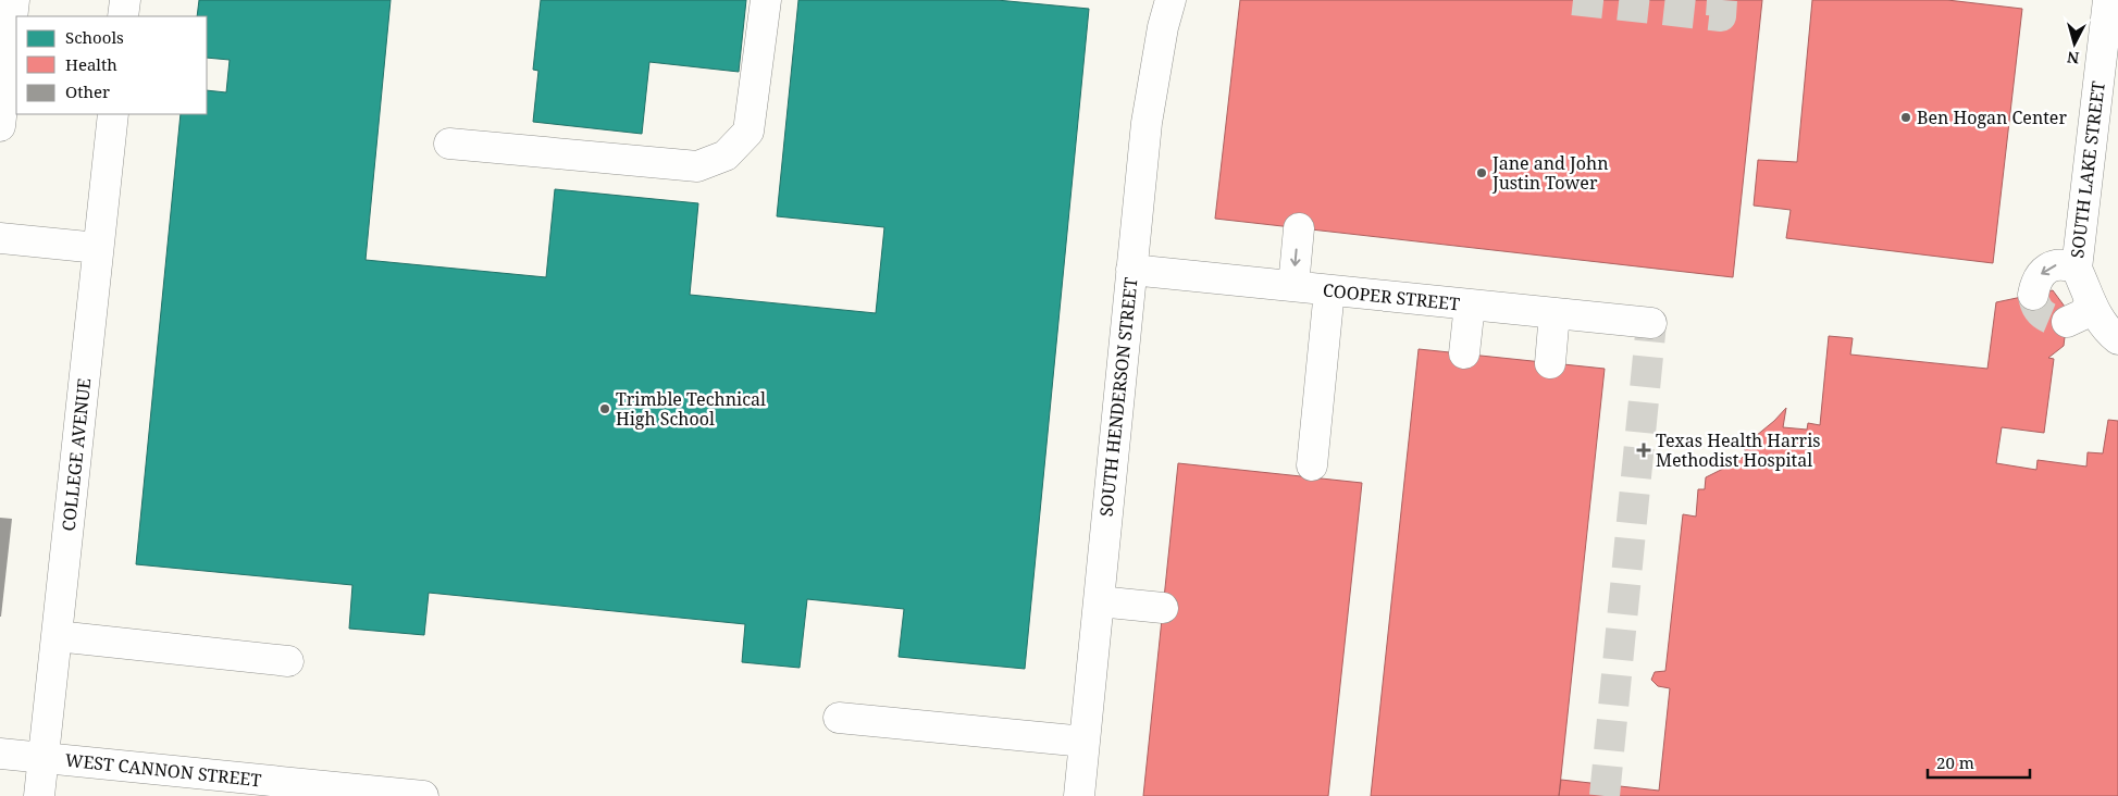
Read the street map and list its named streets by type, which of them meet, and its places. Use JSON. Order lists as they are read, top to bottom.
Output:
{
  "streets": {
    "street": [
      "SOUTH LAKE STREET",
      "COOPER STREET",
      "SOUTH HENDERSON STREET",
      "COLLEGE AVENUE",
      "WEST CANNON STREET"
    ]
  },
  "crossings": [
    ["COOPER STREET", "SOUTH HENDERSON STREET"],
    ["COLLEGE AVENUE", "WEST CANNON STREET"]
  ],
  "places": {
    "other": ["Ben Hogan Center", "Jane and John Justin Tower", "Trimble Technical High School"],
    "health": ["Texas Health Harris Methodist Hospital"]
  },
  "legend": ["Schools", "Health", "Other"],
  "scale_bar": "20 m",
  "north": "bottom"
}
